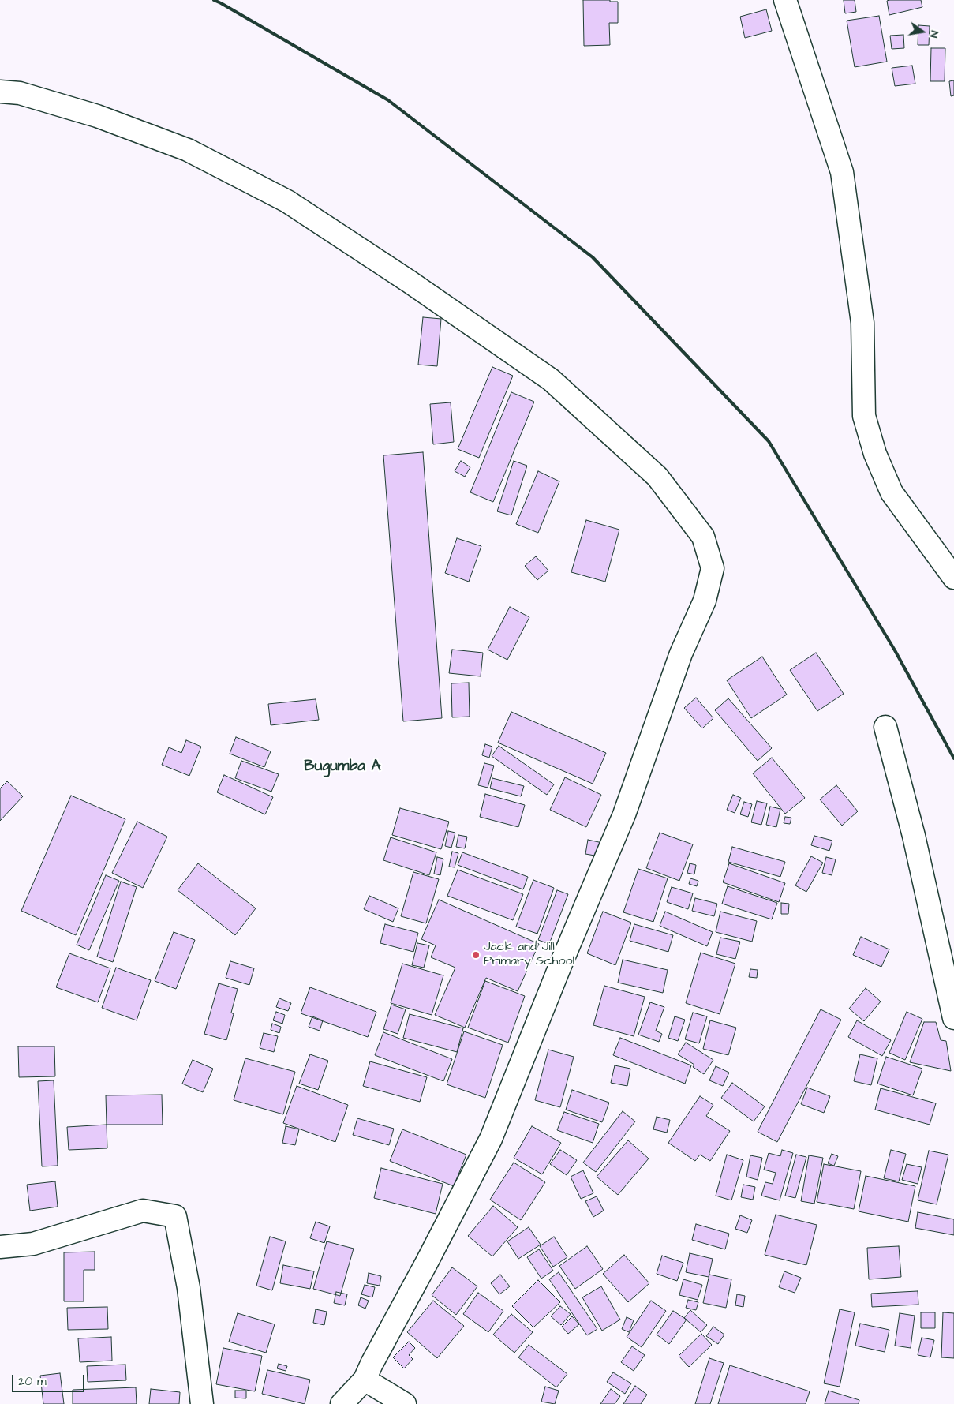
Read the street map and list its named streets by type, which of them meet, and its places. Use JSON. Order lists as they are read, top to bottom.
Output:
{
  "districts": ["Bugumba A"],
  "places": ["Jack and Jill Primary School"],
  "scale_bar": "20 m",
  "north": "right"
}
